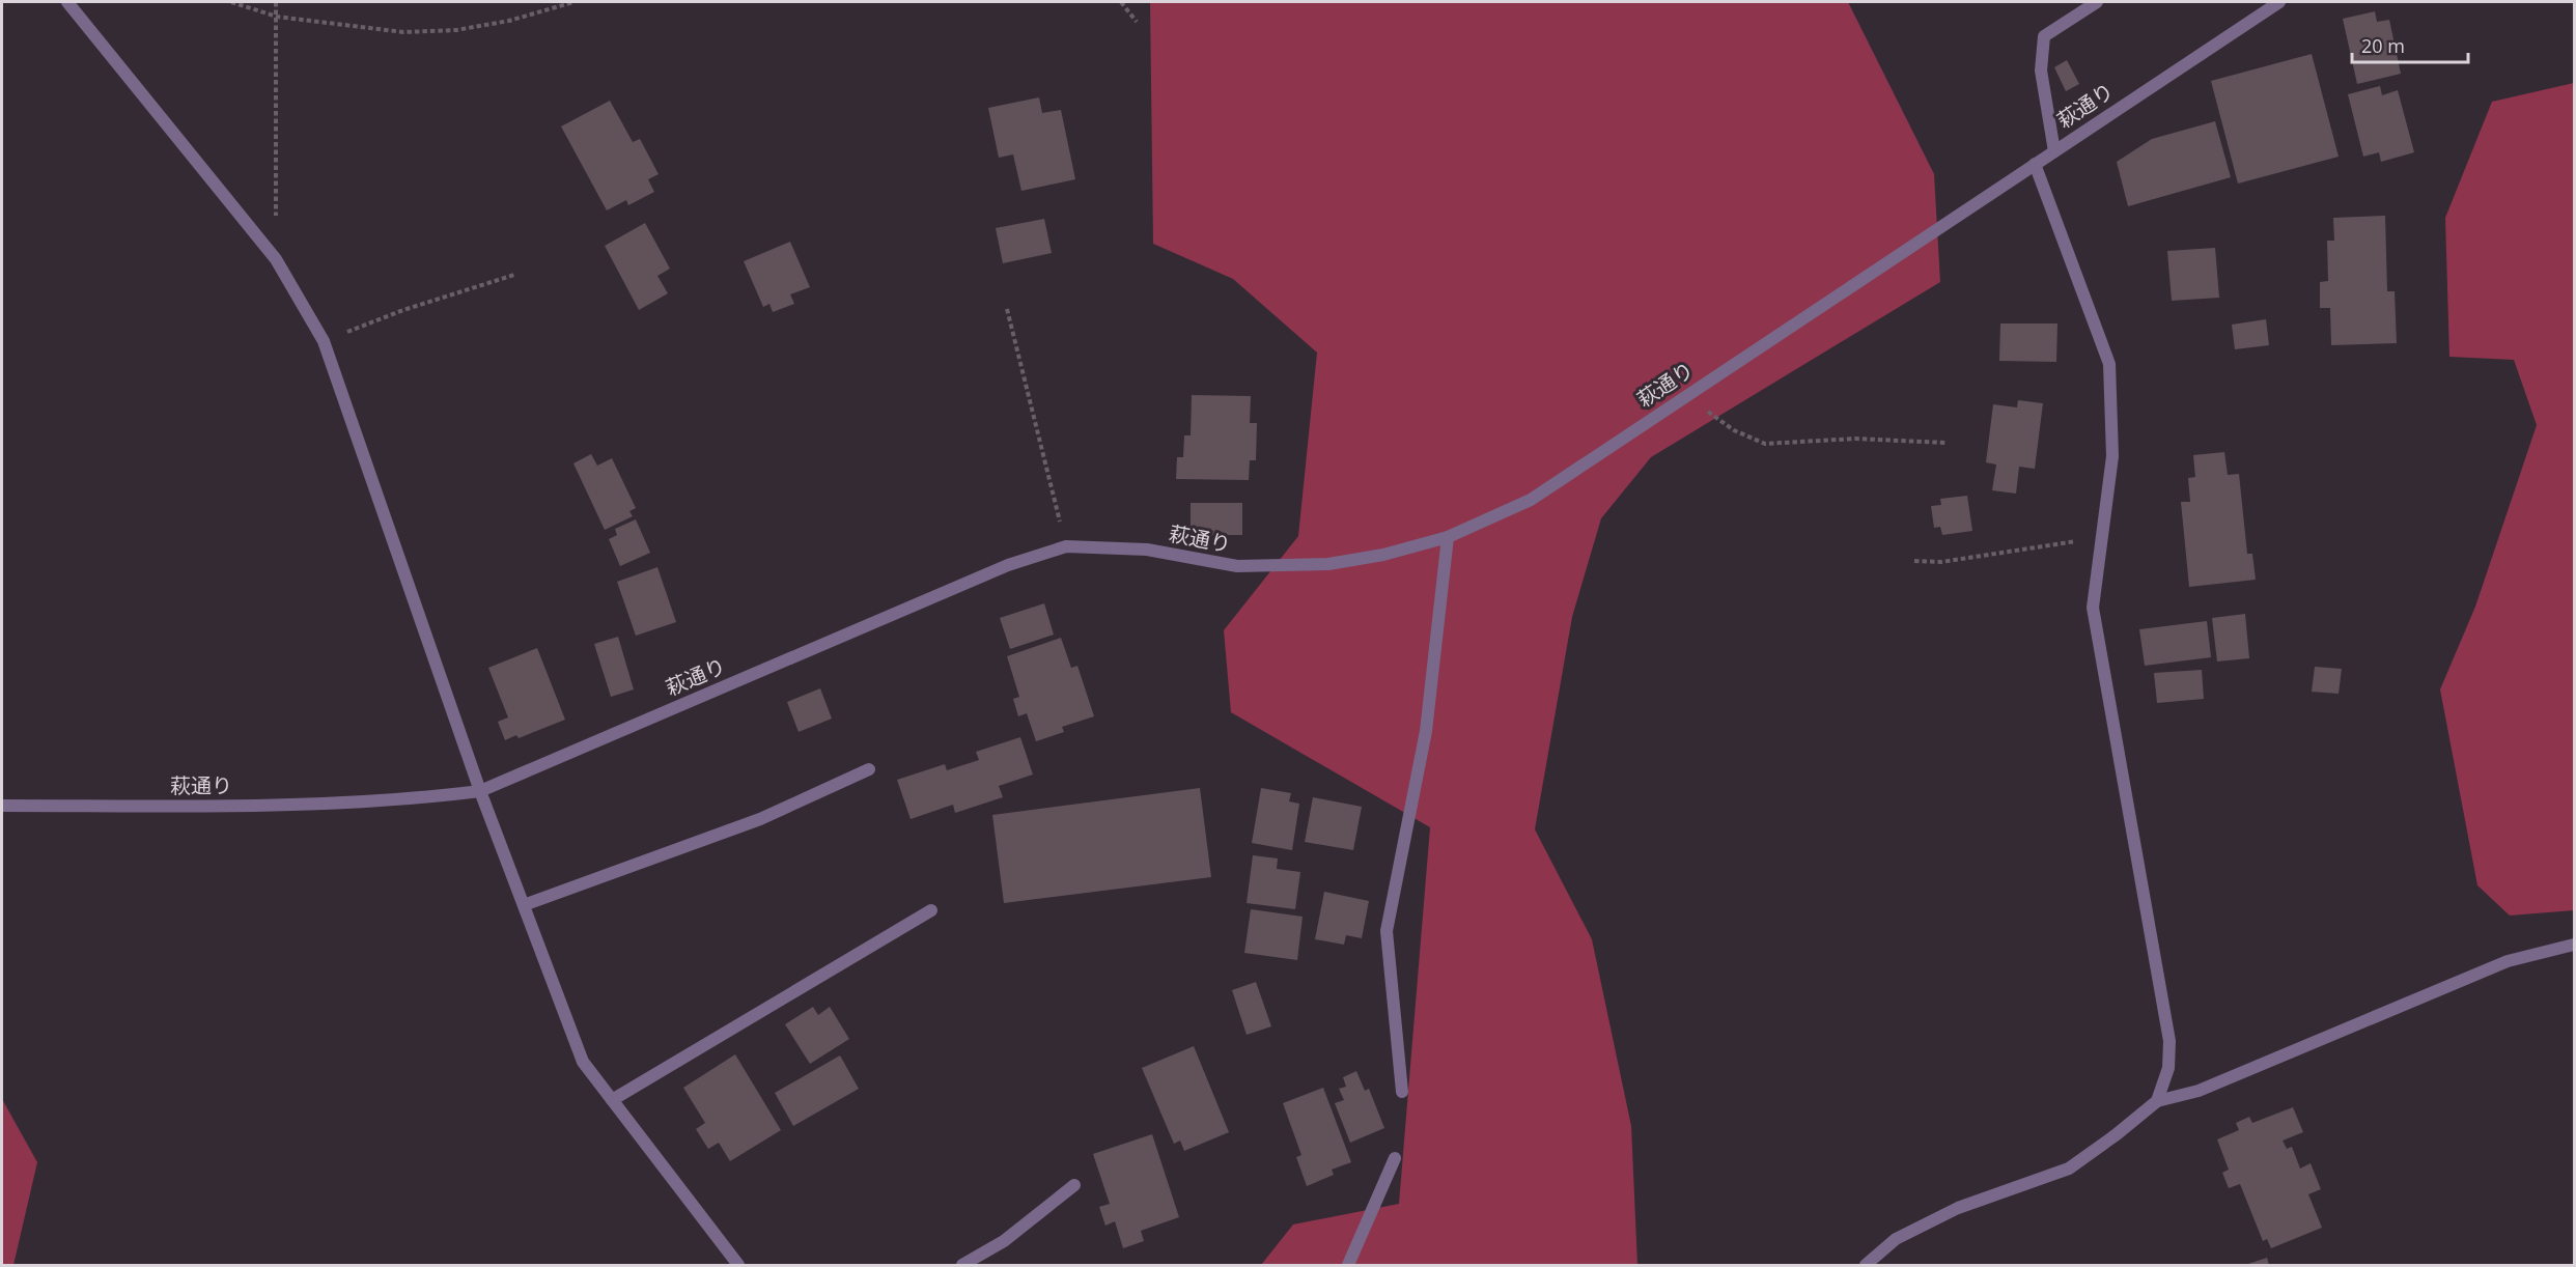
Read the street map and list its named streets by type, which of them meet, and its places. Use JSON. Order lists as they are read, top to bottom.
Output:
{
  "streets": {
    "street": ["萩通り"]
  },
  "scale_bar": "20 m"
}
